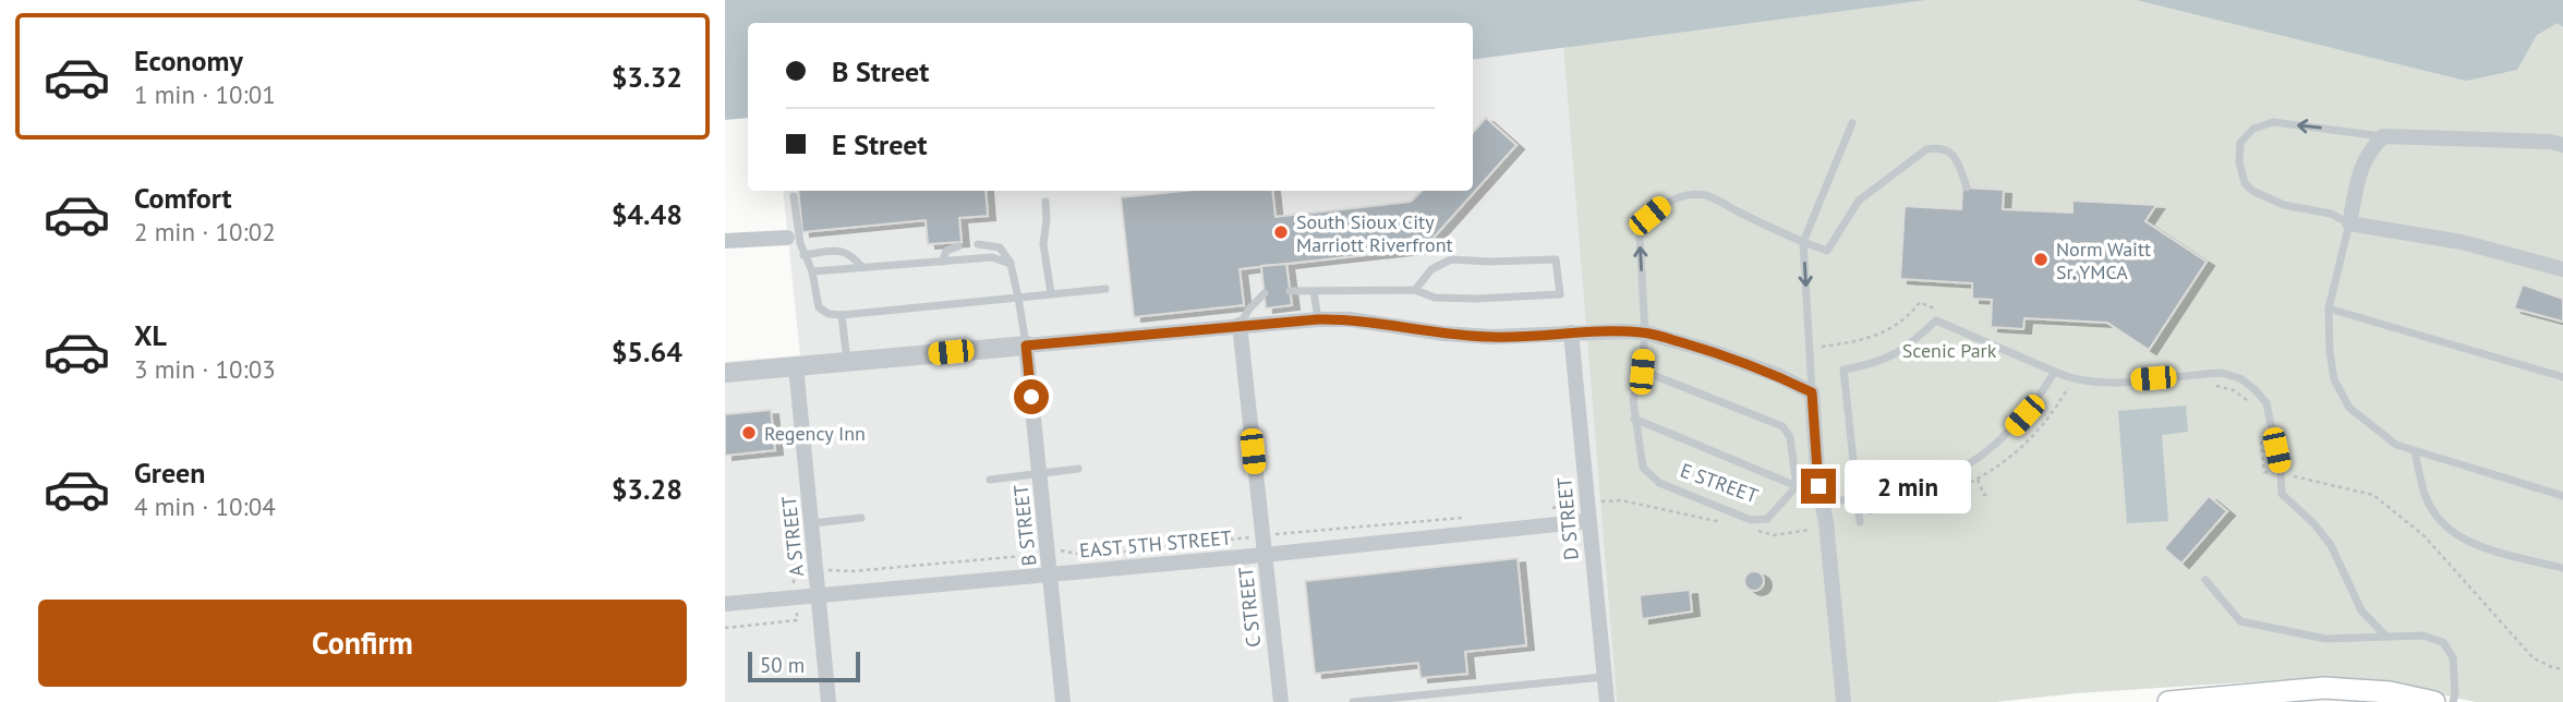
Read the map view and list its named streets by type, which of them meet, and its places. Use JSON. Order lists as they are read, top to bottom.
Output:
{
  "streets": {
    "street": [
      "D STREET",
      "B STREET",
      "A STREET",
      "EAST 5TH STREET",
      "C STREET"
    ],
    "lane": ["E STREET"]
  },
  "crossings": [
    ["D STREET", "EAST 5TH STREET"],
    ["B STREET", "EAST 5TH STREET"],
    ["A STREET", "EAST 5TH STREET"],
    ["EAST 5TH STREET", "C STREET"]
  ],
  "parks": ["Scenic Park"],
  "places": ["South Sioux City Marriott Riverfront", "Norm Waitt Sr. YMCA", "Regency Inn"],
  "scale_bar": "50 m",
  "page": {
    "list": [
      {
        "name": "Economy",
        "note": "1 min · 10:01",
        "value": "$3.32"
      },
      {
        "name": "Comfort",
        "note": "2 min · 10:02",
        "value": "$4.48"
      },
      {
        "name": "XL",
        "note": "3 min · 10:03",
        "value": "$5.64"
      },
      {
        "name": "Green",
        "note": "4 min · 10:04",
        "value": "$3.28"
      }
    ],
    "banner": ["B Street", "E Street"],
    "bubble": "2 min",
    "buttons": "Confirm",
    "scale": "50 m"
  }
}
